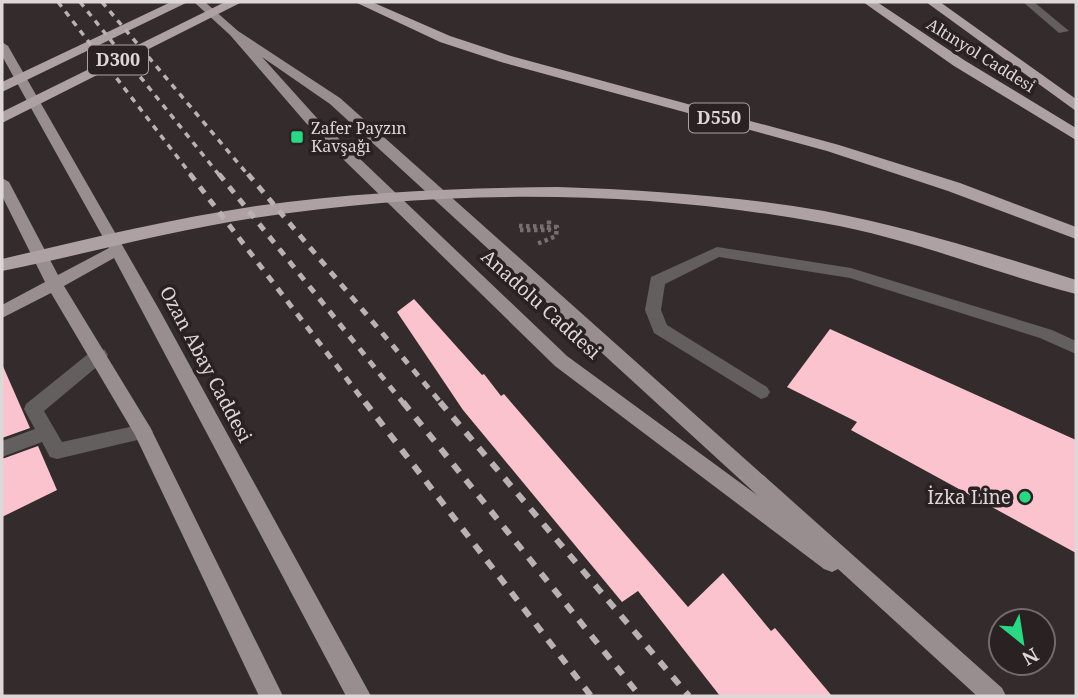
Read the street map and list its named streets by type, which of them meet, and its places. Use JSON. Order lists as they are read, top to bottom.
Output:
{
  "streets": {
    "highway": ["Altınyol Caddesi", "D300", "D550"],
    "main road": ["Anadolu Caddesi", "Ozan Abay Caddesi"]
  },
  "places": {
    "transit": ["Zafer Payzın Kavşağı"],
    "other": ["İzka Line"]
  },
  "north": "bottom right"
}
